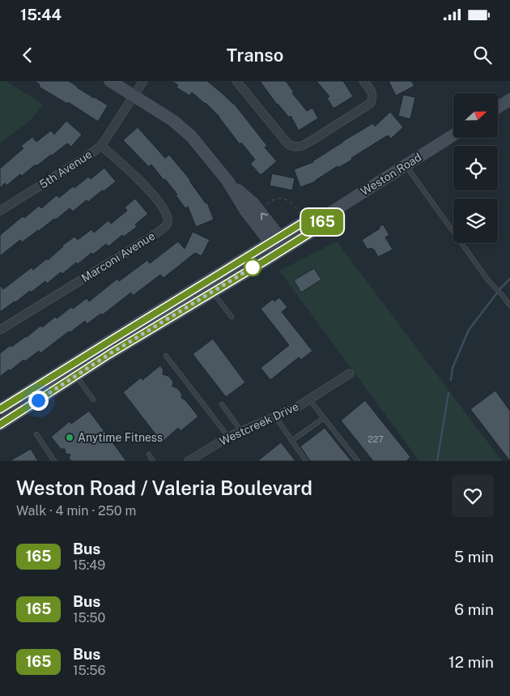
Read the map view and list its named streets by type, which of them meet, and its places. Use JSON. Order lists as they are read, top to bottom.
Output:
{
  "streets": {
    "main road": ["Weston Road"],
    "street": ["5th Avenue", "Marconi Avenue", "Westcreek Drive"]
  },
  "crossings": [
    ["5th Avenue", "Marconi Avenue"]
  ],
  "places": ["Anytime Fitness"],
  "lines": ["bus line 165"],
  "house_numbers": ["227"],
  "north": "right",
  "page": {
    "status": "15:44",
    "header": "Transo",
    "on_map": "165",
    "heading": ["Weston Road / Valeria Boulevard", "Walk · 4 min · 250 m"],
    "list": [
      {
        "mark": "165",
        "name": "Bus",
        "note": "15:49",
        "value": "5 min"
      },
      {
        "mark": "165",
        "name": "Bus",
        "note": "15:50",
        "value": "6 min"
      },
      {
        "mark": "165",
        "name": "Bus",
        "note": "15:56",
        "value": "12 min"
      }
    ]
  }
}
